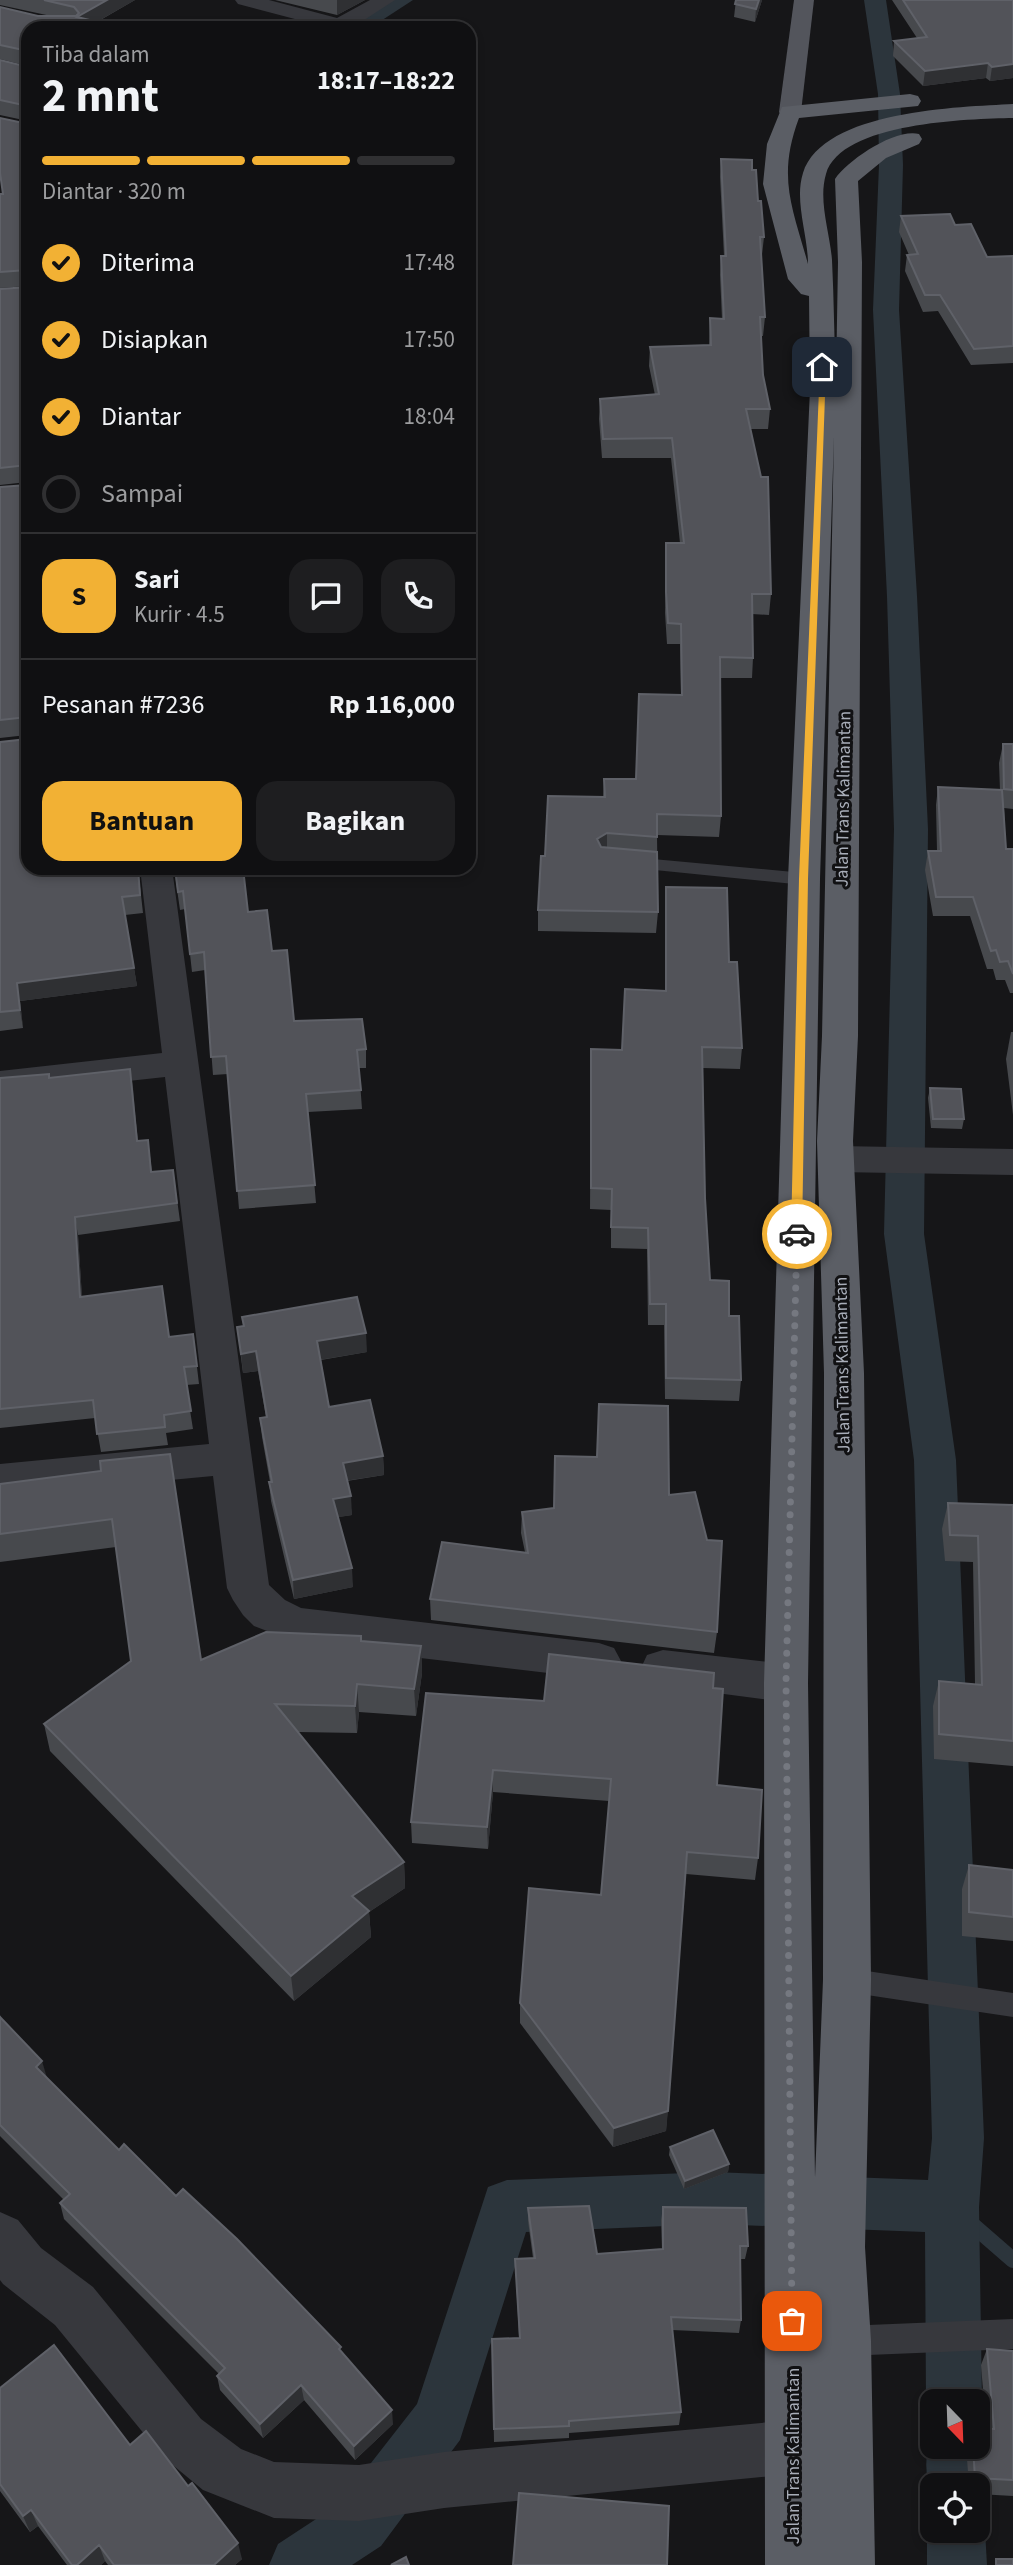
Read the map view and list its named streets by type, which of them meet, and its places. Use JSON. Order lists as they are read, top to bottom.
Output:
{
  "streets": {
    "highway": ["Jalan Trans Kalimantan"]
  },
  "north": "bottom right",
  "page": {
    "heading": ["2 mnt", "Tiba dalam", "18:17–18:22"],
    "panel": [
      "Sari",
      "Kurir · 4.5",
      "Pesanan #7236",
      "Rp 116,000"
    ],
    "bar": "Diantar · 320 m",
    "list": [
      ["Diterima", "17:48"],
      ["Disiapkan", "17:50"],
      ["Diantar", "18:04"],
      "Sampai"
    ],
    "round": "S",
    "buttons": ["Bantuan", "Bagikan"]
  }
}
